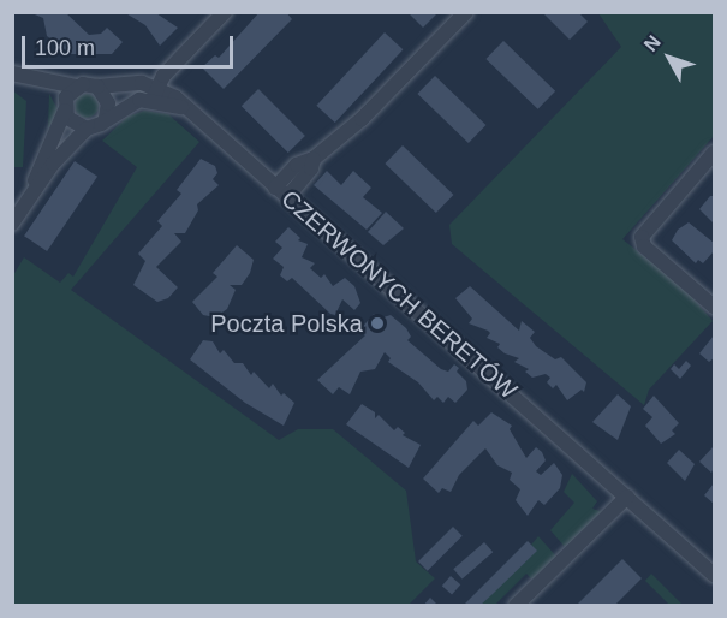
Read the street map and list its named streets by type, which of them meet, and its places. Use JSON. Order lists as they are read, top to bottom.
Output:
{
  "streets": {
    "street": ["CZERWONYCH BERETÓW"]
  },
  "places": ["Poczta Polska"],
  "scale_bar": "100 m",
  "north": "top left"
}
